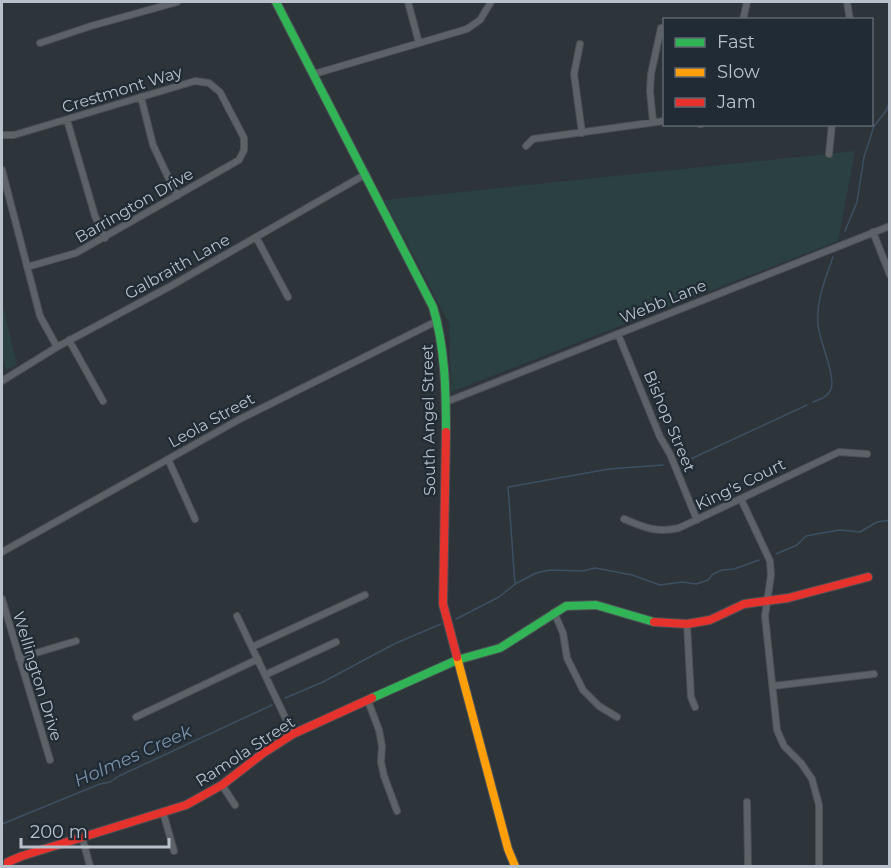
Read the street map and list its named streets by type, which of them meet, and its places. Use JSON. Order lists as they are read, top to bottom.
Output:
{
  "streets": {
    "street": [
      "Crestmont Way",
      "Barrington Drive",
      "Galbraith Lane",
      "Webb Lane",
      "Leola Street",
      "South Angel Street",
      "Bishop Street",
      "King's Court",
      "Wellington Drive",
      "Ramola Street"
    ]
  },
  "crossings": [
    ["Crestmont Way", "Barrington Drive"],
    ["Galbraith Lane", "South Angel Street"],
    ["Webb Lane", "South Angel Street"],
    ["Webb Lane", "Bishop Street"],
    ["Leola Street", "South Angel Street"],
    ["South Angel Street", "Ramola Street"],
    ["Bishop Street", "King's Court"]
  ],
  "water": ["Holmes Creek"],
  "legend": ["Fast", "Slow", "Jam"],
  "scale_bar": "200 m"
}
